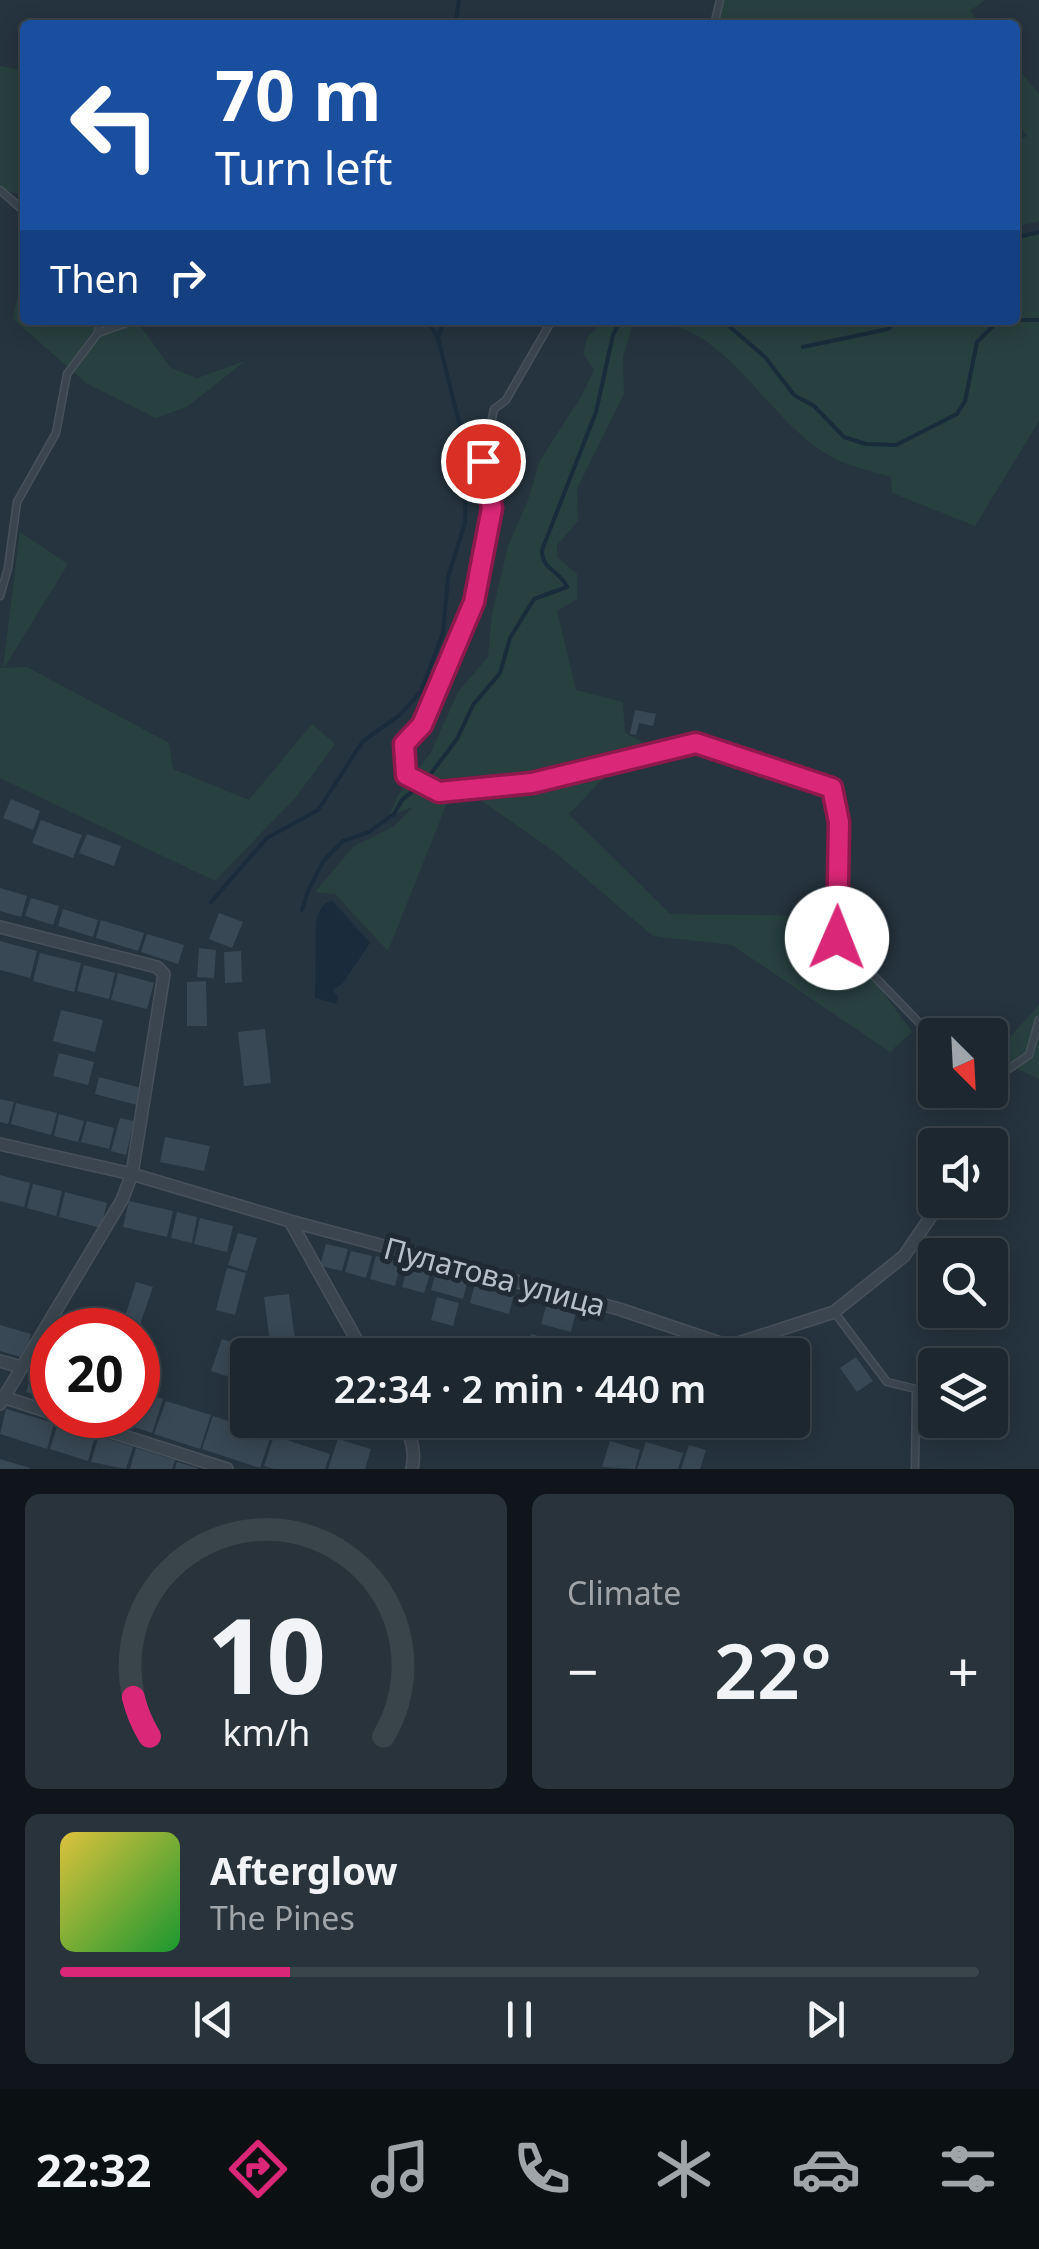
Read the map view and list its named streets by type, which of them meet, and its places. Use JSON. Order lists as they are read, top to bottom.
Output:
{
  "streets": {
    "street": ["Пулатова улица"]
  },
  "north": "bottom right",
  "page": {
    "turn": ["70 m", "Turn left"],
    "then": "Then",
    "limit": "20",
    "trip": "22:34 · 2 min · 440 m",
    "tile": "Climate",
    "heat": ["−", "22°", "+"],
    "song": ["Afterglow", "The Pines"],
    "tabs": "22:32",
    "gauge": ["10", "km/h"]
  }
}
